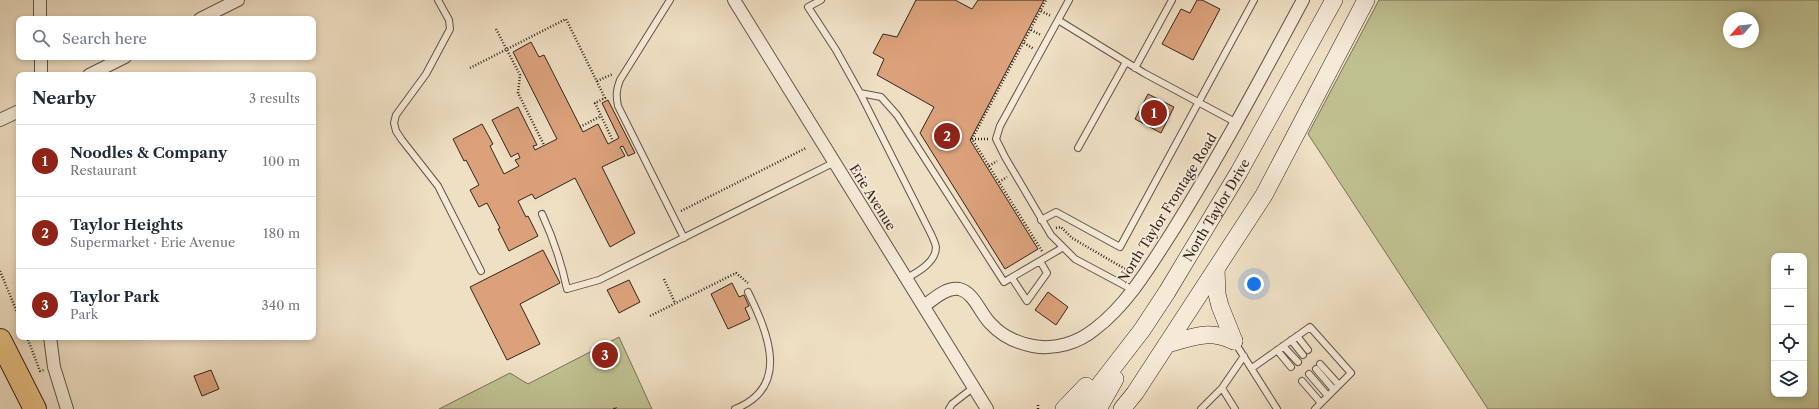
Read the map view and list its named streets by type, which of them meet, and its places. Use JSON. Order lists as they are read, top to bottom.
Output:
{
  "streets": {
    "main road": ["North Taylor Drive"],
    "street": ["Erie Avenue", "North Taylor Frontage Road"]
  },
  "crossings": [
    ["Erie Avenue", "North Taylor Frontage Road"]
  ],
  "north": "bottom left",
  "page": {
    "search": "Search here",
    "heading": ["Nearby", "3 results"],
    "pins": ["1", "2", "3"],
    "list": [
      {
        "mark": "1",
        "name": "Noodles & Company",
        "note": "Restaurant",
        "value": "100 m"
      },
      {
        "mark": "2",
        "name": "Taylor Heights",
        "note": "Supermarket · Erie Avenue",
        "value": "180 m"
      },
      {
        "mark": "3",
        "name": "Taylor Park",
        "note": "Park",
        "value": "340 m"
      }
    ],
    "map_buttons": ["+", "−"]
  }
}
